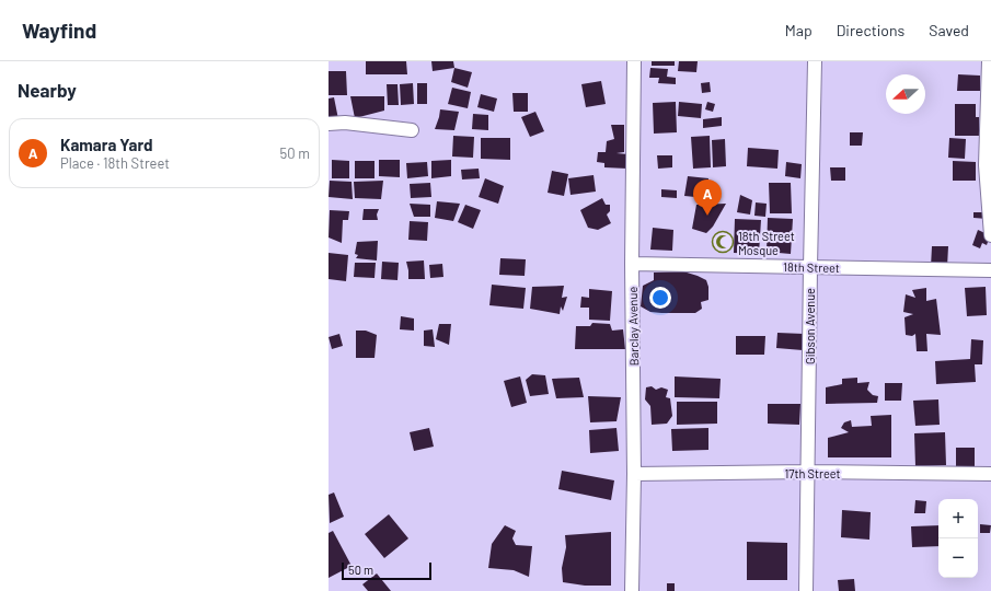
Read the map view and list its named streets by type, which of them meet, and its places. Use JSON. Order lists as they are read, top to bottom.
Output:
{
  "streets": {
    "street": [
      "18th Street",
      "Barclay Avenue",
      "Gibson Avenue",
      "17th Street"
    ]
  },
  "crossings": [
    ["18th Street", "Barclay Avenue"],
    ["18th Street", "Gibson Avenue"],
    ["Barclay Avenue", "17th Street"],
    ["Gibson Avenue", "17th Street"]
  ],
  "places": {
    "mosque": ["18th Street Mosque"]
  },
  "scale_bar": "50 m",
  "north": "left",
  "page": {
    "header": "Wayfind",
    "nav": ["Map", "Directions", "Saved"],
    "heading": "Nearby",
    "list": [
      {
        "mark": "A",
        "name": "Kamara Yard",
        "note": "Place · 18th Street",
        "value": "50 m"
      }
    ],
    "pins": "A",
    "map_buttons": ["+", "−"],
    "scale": "50 m"
  }
}
